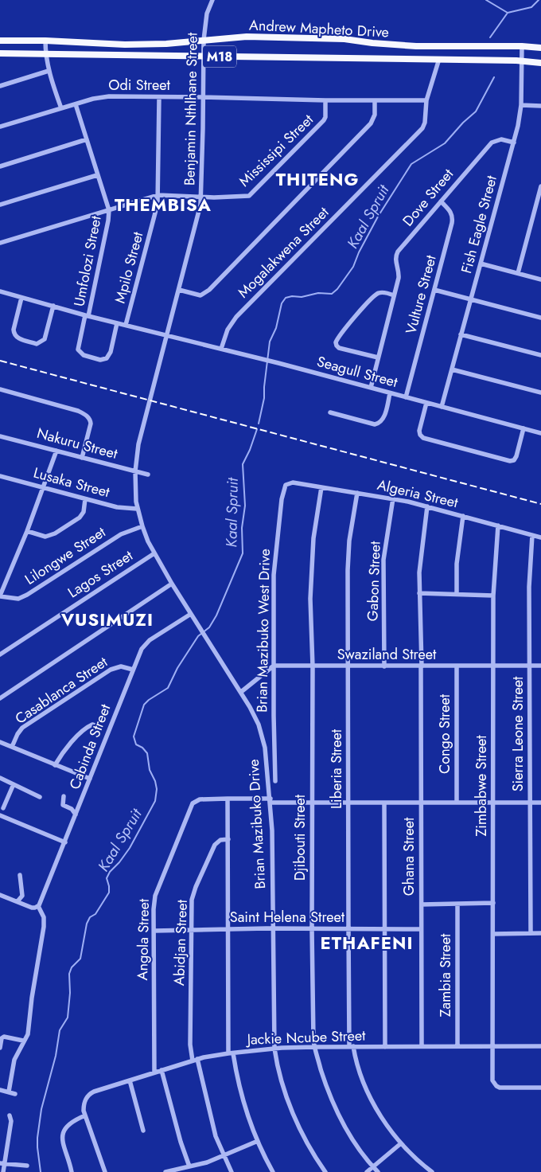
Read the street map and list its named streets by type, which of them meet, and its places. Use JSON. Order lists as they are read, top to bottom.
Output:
{
  "streets": {
    "main road": ["Andrew Mapheto Drive", "M18"],
    "street": [
      "Odi Street",
      "Benjamin Nthlhane Street",
      "Mississipi Street",
      "Dove Street",
      "Fish Eagle Street",
      "Mogalakwena Street",
      "Umfolozi Street",
      "Mpilo Street",
      "Vulture Street",
      "Seagull Street",
      "Nakuru Street",
      "Lusaka Street",
      "Algeria Street",
      "Lilongwe Street",
      "Lagos Street",
      "Gabon Street",
      "Brian Mazibuko West Drive",
      "Swaziland Street",
      "Casablanca Street",
      "Congo Street",
      "Sierra Leone Street",
      "Cabinda Street",
      "Liberia Street",
      "Zimbabwe Street",
      "Brian Mazibuko Drive",
      "Djibouti Street",
      "Ghana Street",
      "Saint Helena Street",
      "Angola Street",
      "Abidjan Street",
      "Zambia Street",
      "Jackie Ncube Street"
    ]
  },
  "crossings": [
    ["Andrew Mapheto Drive", "M18"],
    ["Andrew Mapheto Drive", "Benjamin Nthlhane Street"],
    ["Andrew Mapheto Drive", "Fish Eagle Street"],
    ["Andrew Mapheto Drive", "Mogalakwena Street"],
    ["M18", "Fish Eagle Street"],
    ["Odi Street", "Benjamin Nthlhane Street"],
    ["Odi Street", "Mississipi Street"],
    ["Odi Street", "Mogalakwena Street"],
    ["Odi Street", "Mpilo Street"],
    ["Benjamin Nthlhane Street", "Mississipi Street"],
    ["Benjamin Nthlhane Street", "Seagull Street"],
    ["Benjamin Nthlhane Street", "Brian Mazibuko Drive"],
    ["Mississipi Street", "Umfolozi Street"],
    ["Mississipi Street", "Mpilo Street"],
    ["Dove Street", "Fish Eagle Street"],
    ["Dove Street", "Vulture Street"],
    ["Dove Street", "Seagull Street"],
    ["Fish Eagle Street", "Seagull Street"],
    ["Mogalakwena Street", "Seagull Street"],
    ["Umfolozi Street", "Seagull Street"],
    ["Mpilo Street", "Seagull Street"],
    ["Vulture Street", "Seagull Street"],
    ["Seagull Street", "Brian Mazibuko Drive"],
    ["Nakuru Street", "Brian Mazibuko Drive"],
    ["Lusaka Street", "Brian Mazibuko Drive"],
    ["Algeria Street", "Gabon Street"],
    ["Algeria Street", "Brian Mazibuko West Drive"],
    ["Algeria Street", "Sierra Leone Street"],
    ["Algeria Street", "Liberia Street"],
    ["Algeria Street", "Zimbabwe Street"],
    ["Algeria Street", "Djibouti Street"],
    ["Algeria Street", "Ghana Street"],
    ["Lilongwe Street", "Brian Mazibuko Drive"],
    ["Lagos Street", "Brian Mazibuko Drive"],
    ["Gabon Street", "Swaziland Street"],
    ["Brian Mazibuko West Drive", "Swaziland Street"],
    ["Swaziland Street", "Congo Street"],
    ["Swaziland Street", "Sierra Leone Street"],
    ["Swaziland Street", "Liberia Street"],
    ["Swaziland Street", "Zimbabwe Street"],
    ["Swaziland Street", "Djibouti Street"],
    ["Swaziland Street", "Ghana Street"],
    ["Casablanca Street", "Cabinda Street"],
    ["Congo Street", "Angola Street"],
    ["Sierra Leone Street", "Angola Street"],
    ["Cabinda Street", "Brian Mazibuko Drive"],
    ["Liberia Street", "Saint Helena Street"],
    ["Liberia Street", "Angola Street"],
    ["Liberia Street", "Jackie Ncube Street"],
    ["Zimbabwe Street", "Angola Street"],
    ["Zimbabwe Street", "Jackie Ncube Street"],
    ["Brian Mazibuko Drive", "Saint Helena Street"],
    ["Brian Mazibuko Drive", "Angola Street"],
    ["Brian Mazibuko Drive", "Jackie Ncube Street"],
    ["Djibouti Street", "Saint Helena Street"],
    ["Djibouti Street", "Angola Street"],
    ["Djibouti Street", "Jackie Ncube Street"],
    ["Ghana Street", "Saint Helena Street"],
    ["Ghana Street", "Angola Street"],
    ["Ghana Street", "Jackie Ncube Street"],
    ["Saint Helena Street", "Angola Street"],
    ["Saint Helena Street", "Abidjan Street"],
    ["Angola Street", "Jackie Ncube Street"],
    ["Abidjan Street", "Jackie Ncube Street"],
    ["Zambia Street", "Jackie Ncube Street"]
  ],
  "districts": [
    "THITENG",
    "THEMBISA",
    "VUSIMUZI",
    "ETHAFENI"
  ],
  "water": ["Kaal Spruit"]
}
